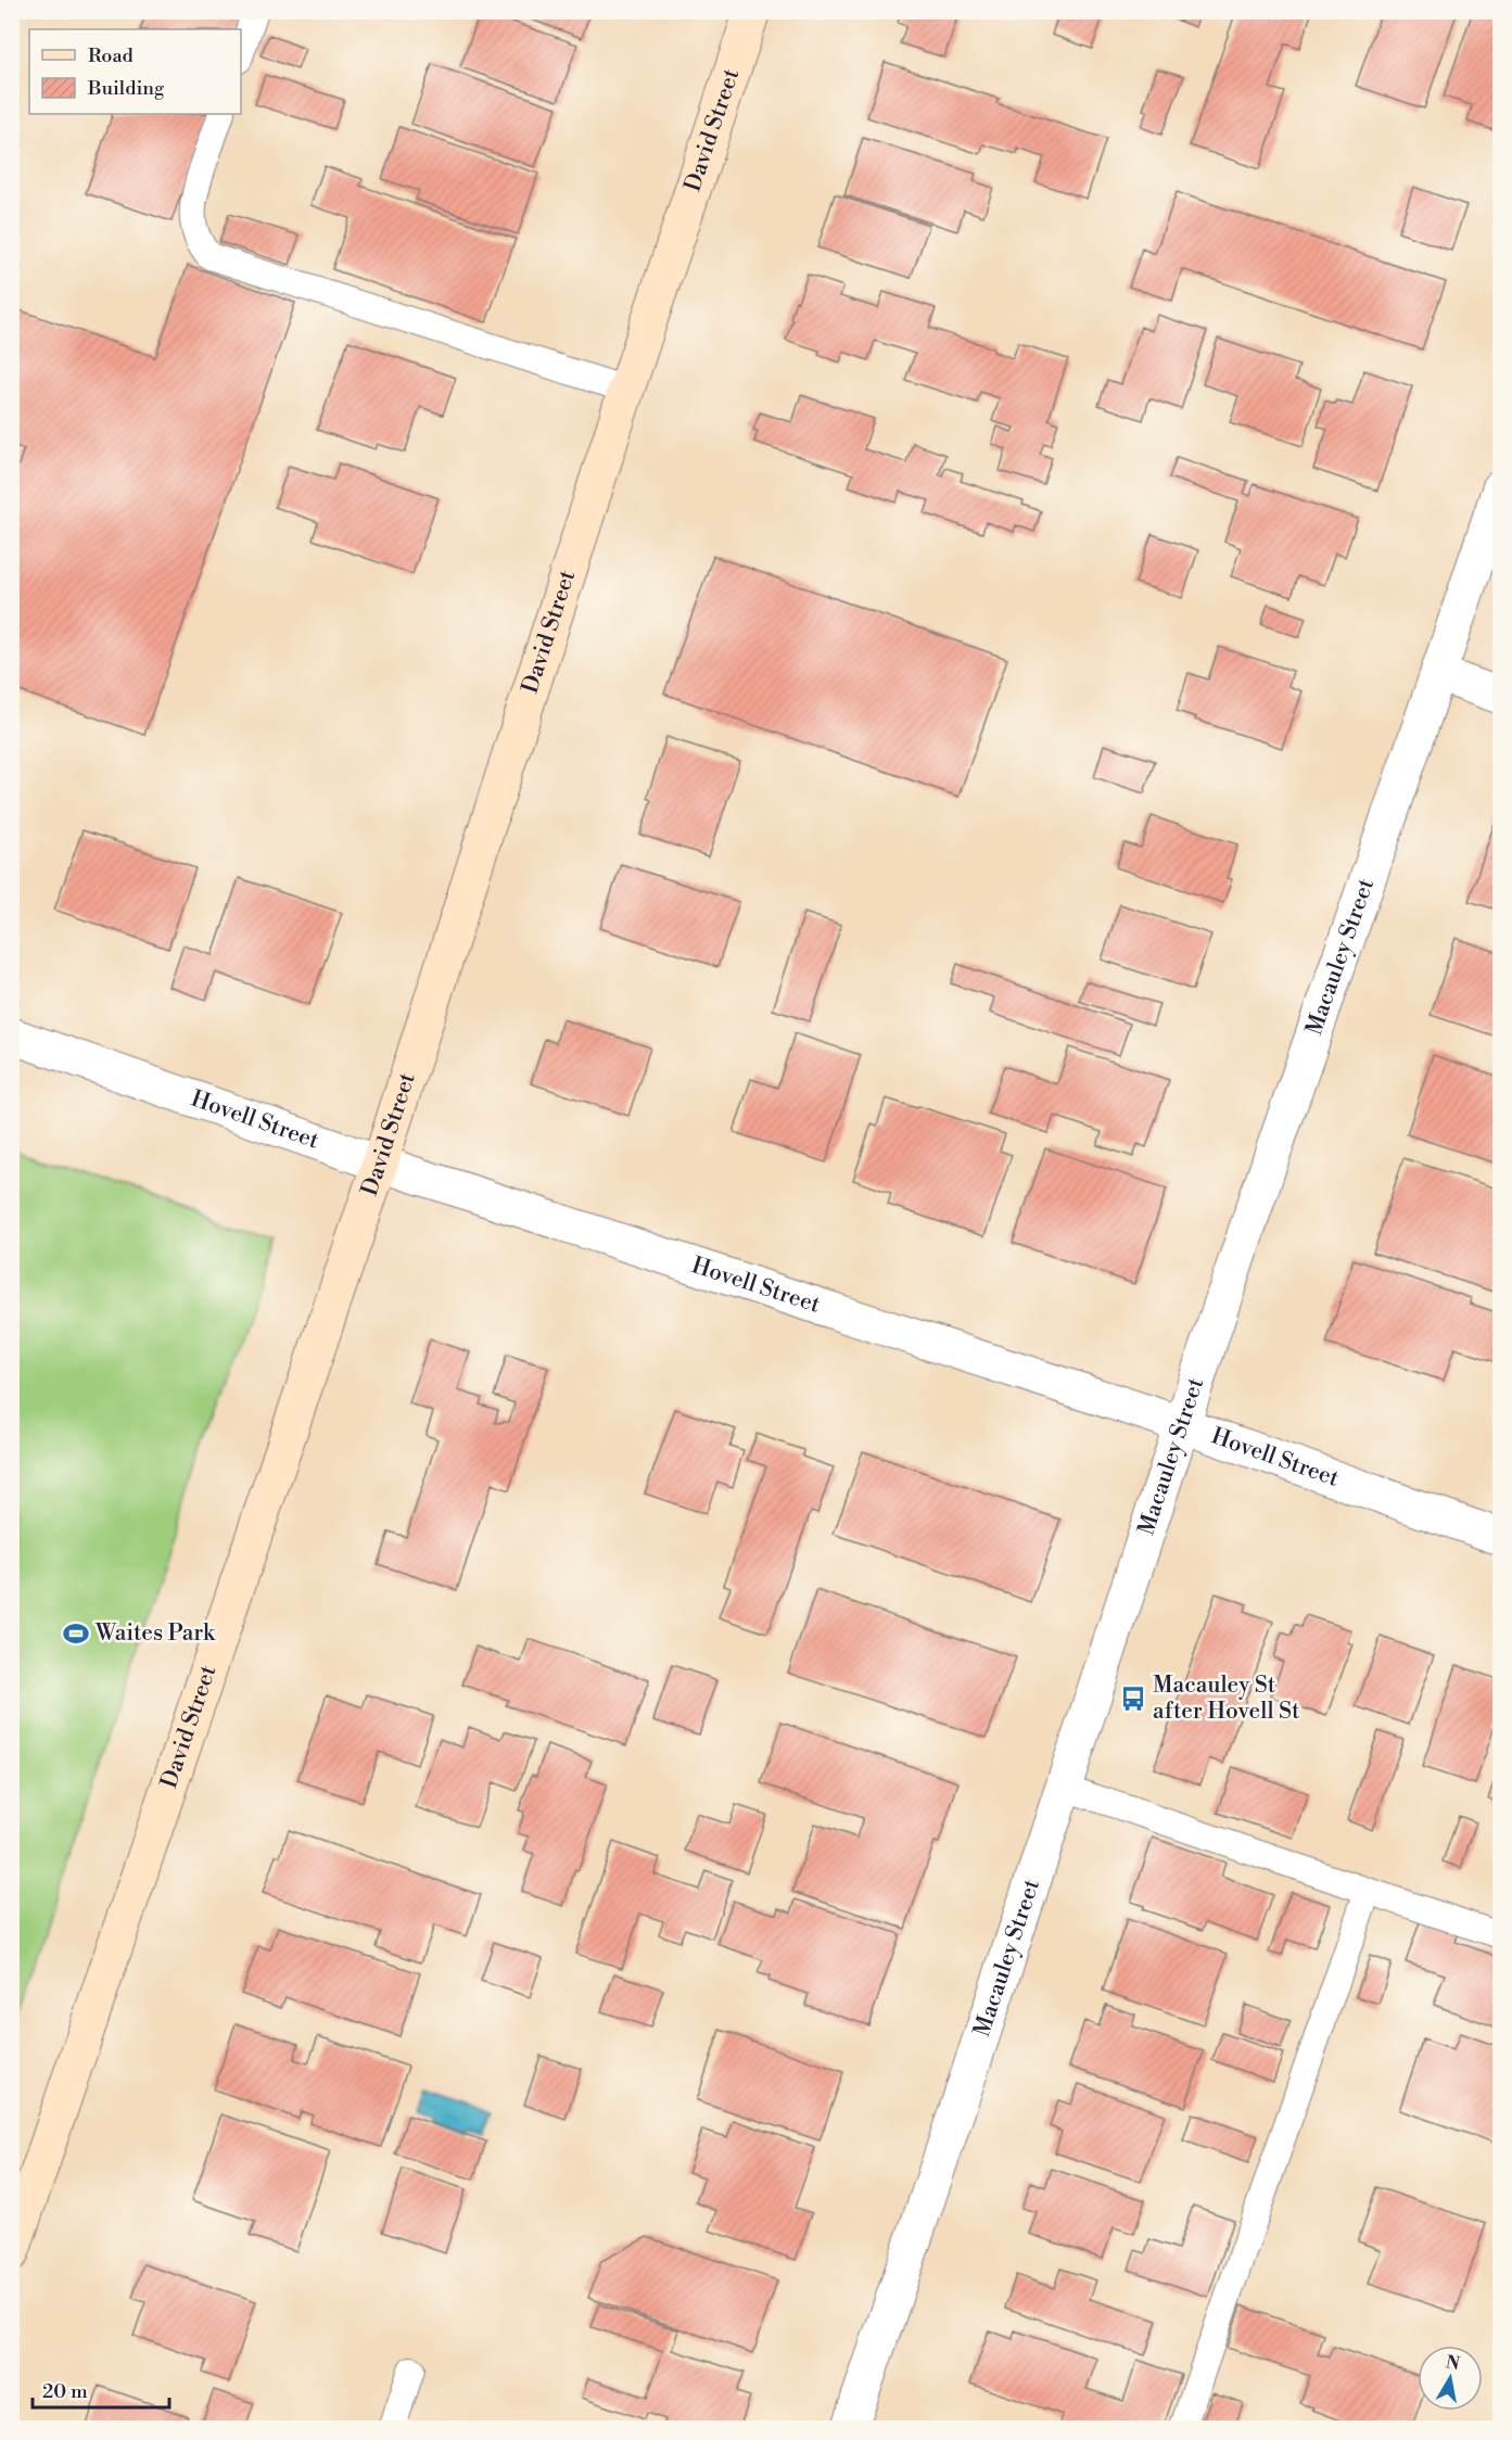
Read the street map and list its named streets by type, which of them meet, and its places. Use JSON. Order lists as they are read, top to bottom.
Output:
{
  "streets": {
    "street": ["David Street", "Macauley Street", "Hovell Street"]
  },
  "crossings": [
    ["David Street", "Hovell Street"],
    ["Macauley Street", "Hovell Street"]
  ],
  "places": {
    "sports": ["Waites Park"],
    "bus stop": ["Macauley St after Hovell St"]
  },
  "legend": ["Road", "Building"],
  "scale_bar": "20 m",
  "north": "top"
}
